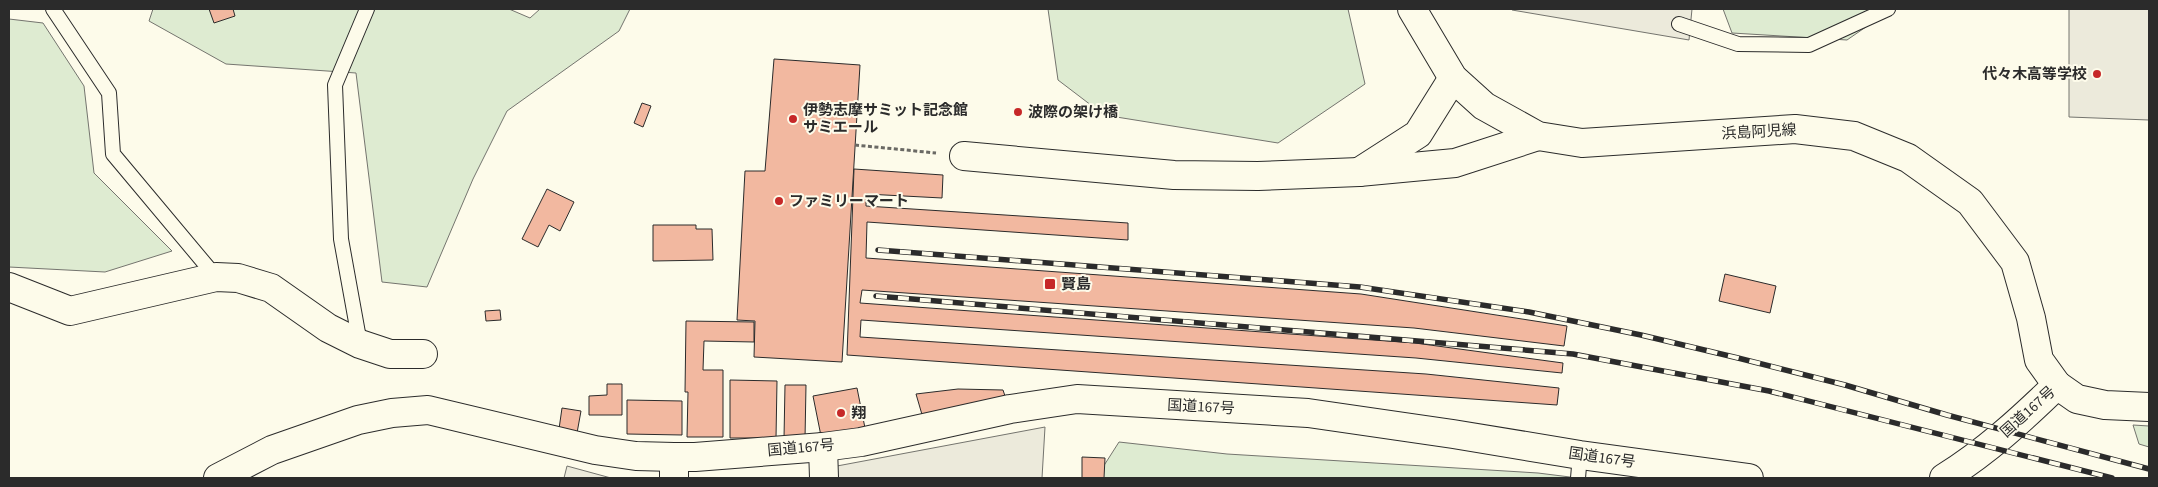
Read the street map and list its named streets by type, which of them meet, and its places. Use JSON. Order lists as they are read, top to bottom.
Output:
{
  "streets": {
    "main road": ["浜島阿児線", "国道167号"]
  },
  "crossings": [
    ["浜島阿児線", "国道167号"]
  ],
  "places": {
    "other": [
      "代々木高等学校",
      "波際の架け橋",
      "伊勢志摩サミット記念館 サミエール",
      "ファミリーマート",
      "翔"
    ],
    "transit": ["賢島"]
  }
}
